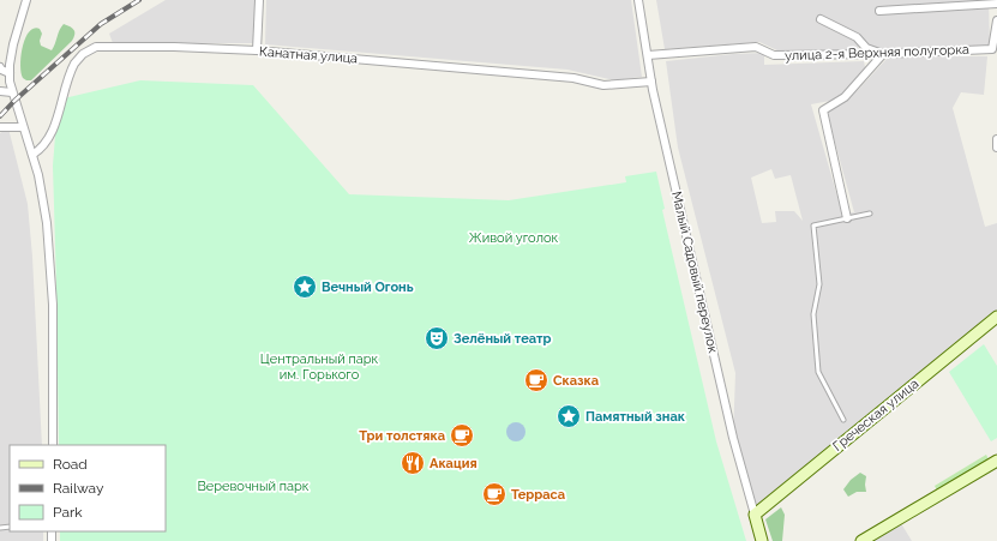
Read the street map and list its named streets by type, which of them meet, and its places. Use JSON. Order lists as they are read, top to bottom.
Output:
{
  "streets": {
    "main road": ["Малый Садовый переулок", "Греческая улица"],
    "street": ["улица 2-я Верхняя полугорка", "Канатная улица"]
  },
  "crossings": [
    ["улица 2-я Верхняя полугорка", "Малый Садовый переулок"],
    ["Канатная улица", "Малый Садовый переулок"],
    ["Малый Садовый переулок", "Греческая улица"]
  ],
  "parks": ["Живой уголок", "Центральный парк им. Горького", "Веревочный парк"],
  "places": {
    "place": ["Вечный Огонь", "Памятный знак"],
    "theatre": ["Зелёный театр"],
    "cafe": ["Сказка", "Три толстяка", "Терраса"],
    "restaurant": ["Акация"]
  },
  "legend": ["Road", "Railway", "Park"]
}
